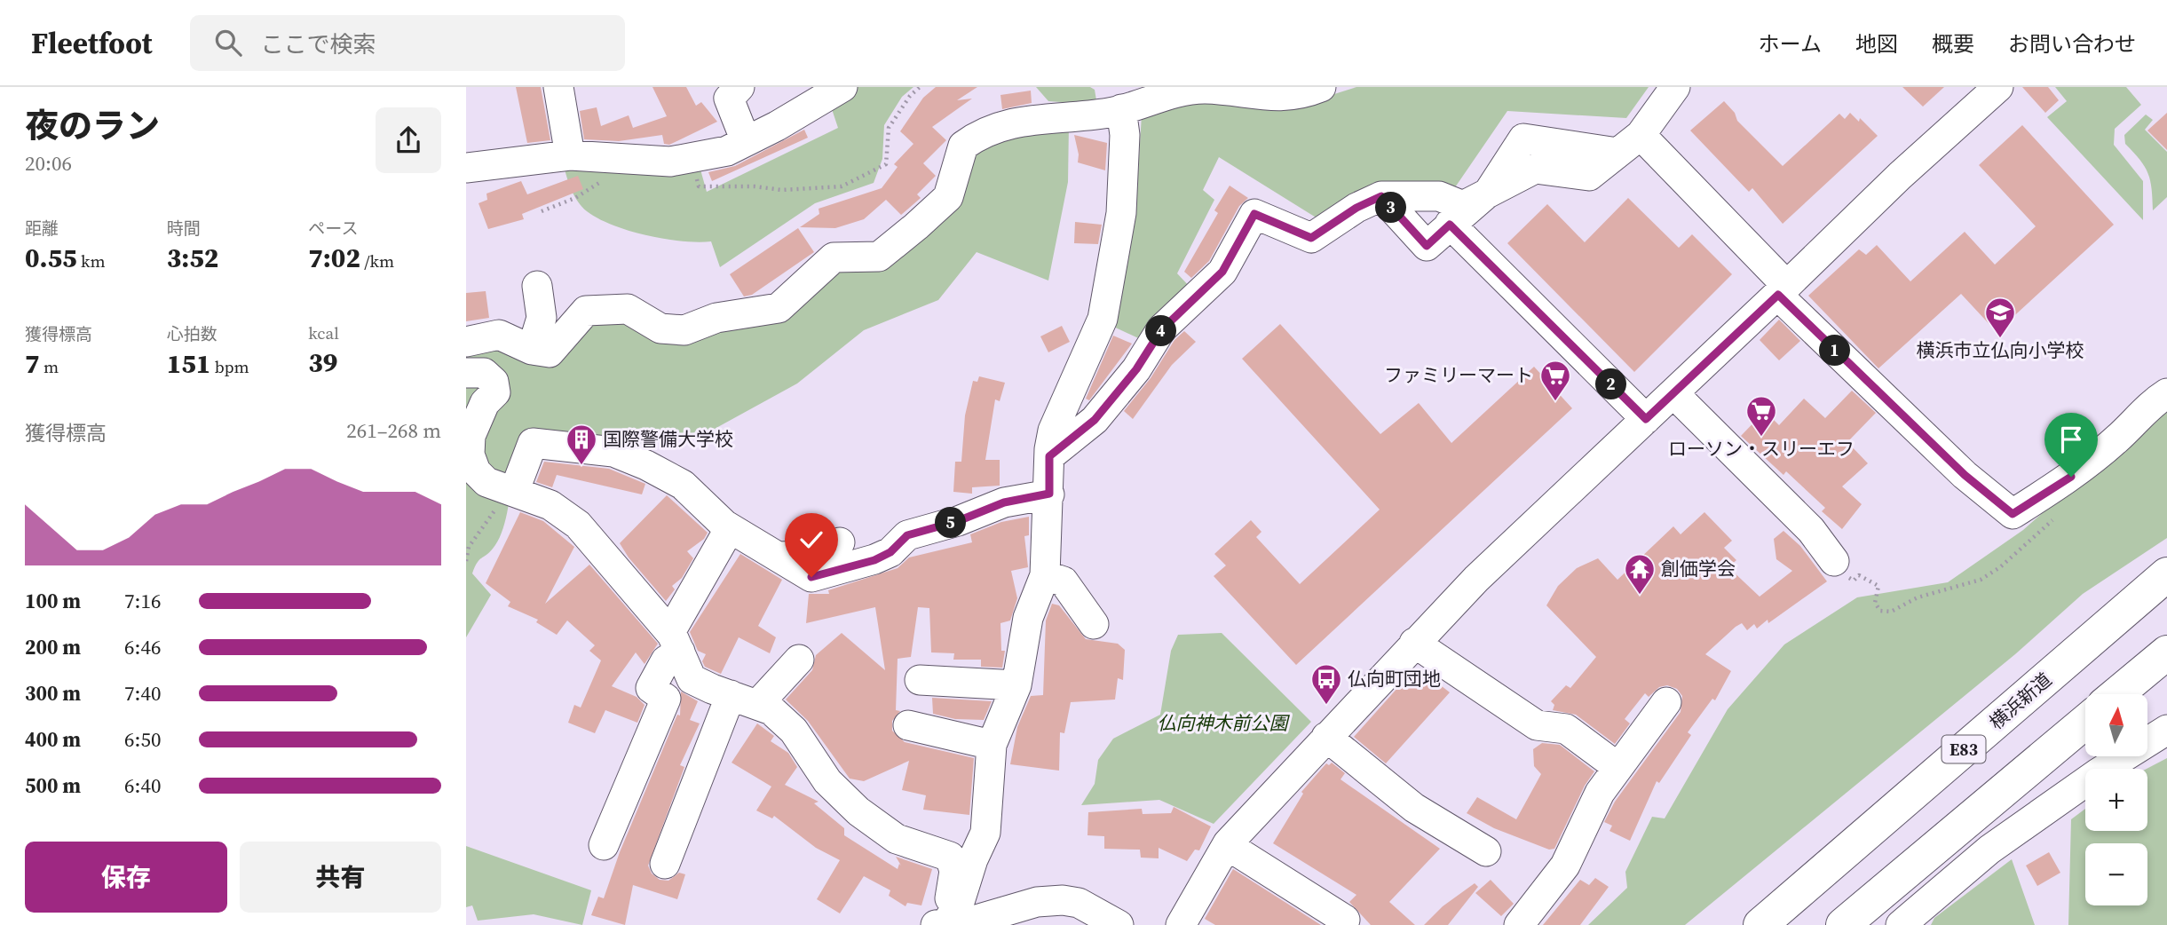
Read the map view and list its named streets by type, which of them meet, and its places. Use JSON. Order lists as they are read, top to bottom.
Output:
{
  "streets": {
    "highway": ["横浜新道", "E83"]
  },
  "parks": ["仏向神木前公園"],
  "places": {
    "school or university": ["横浜市立仏向小学校"],
    "supermarket": ["ファミリーマート", "ローソン・スリーエフ"],
    "building": ["国際警備大学校"],
    "temple": ["創価学会"],
    "bus stop": ["仏向町団地"]
  },
  "north": "top",
  "page": {
    "header": "Fleetfoot",
    "search": "ここで検索",
    "nav": [
      "ホーム",
      "地図",
      "概要",
      "お問い合わせ"
    ],
    "heading": ["夜のラン", "20:06"],
    "pins": [
      "3",
      "4",
      "1",
      "2",
      "5"
    ],
    "stats": [
      ["距離", "0.55 km"],
      ["時間", "3:52"],
      ["ペース", "7:02 /km"],
      ["獲得標高", "7 m"],
      ["心拍数", "151 bpm"],
      ["kcal", "39"]
    ],
    "chart": ["獲得標高", "261–268 m"],
    "list": [
      {
        "name": "100 m",
        "note": "7:16"
      },
      {
        "name": "200 m",
        "note": "6:46"
      },
      {
        "name": "300 m",
        "note": "7:40"
      },
      {
        "name": "400 m",
        "note": "6:50"
      },
      {
        "name": "500 m",
        "note": "6:40"
      }
    ],
    "map_buttons": ["+", "−"],
    "buttons": ["保存", "共有"]
  }
}
